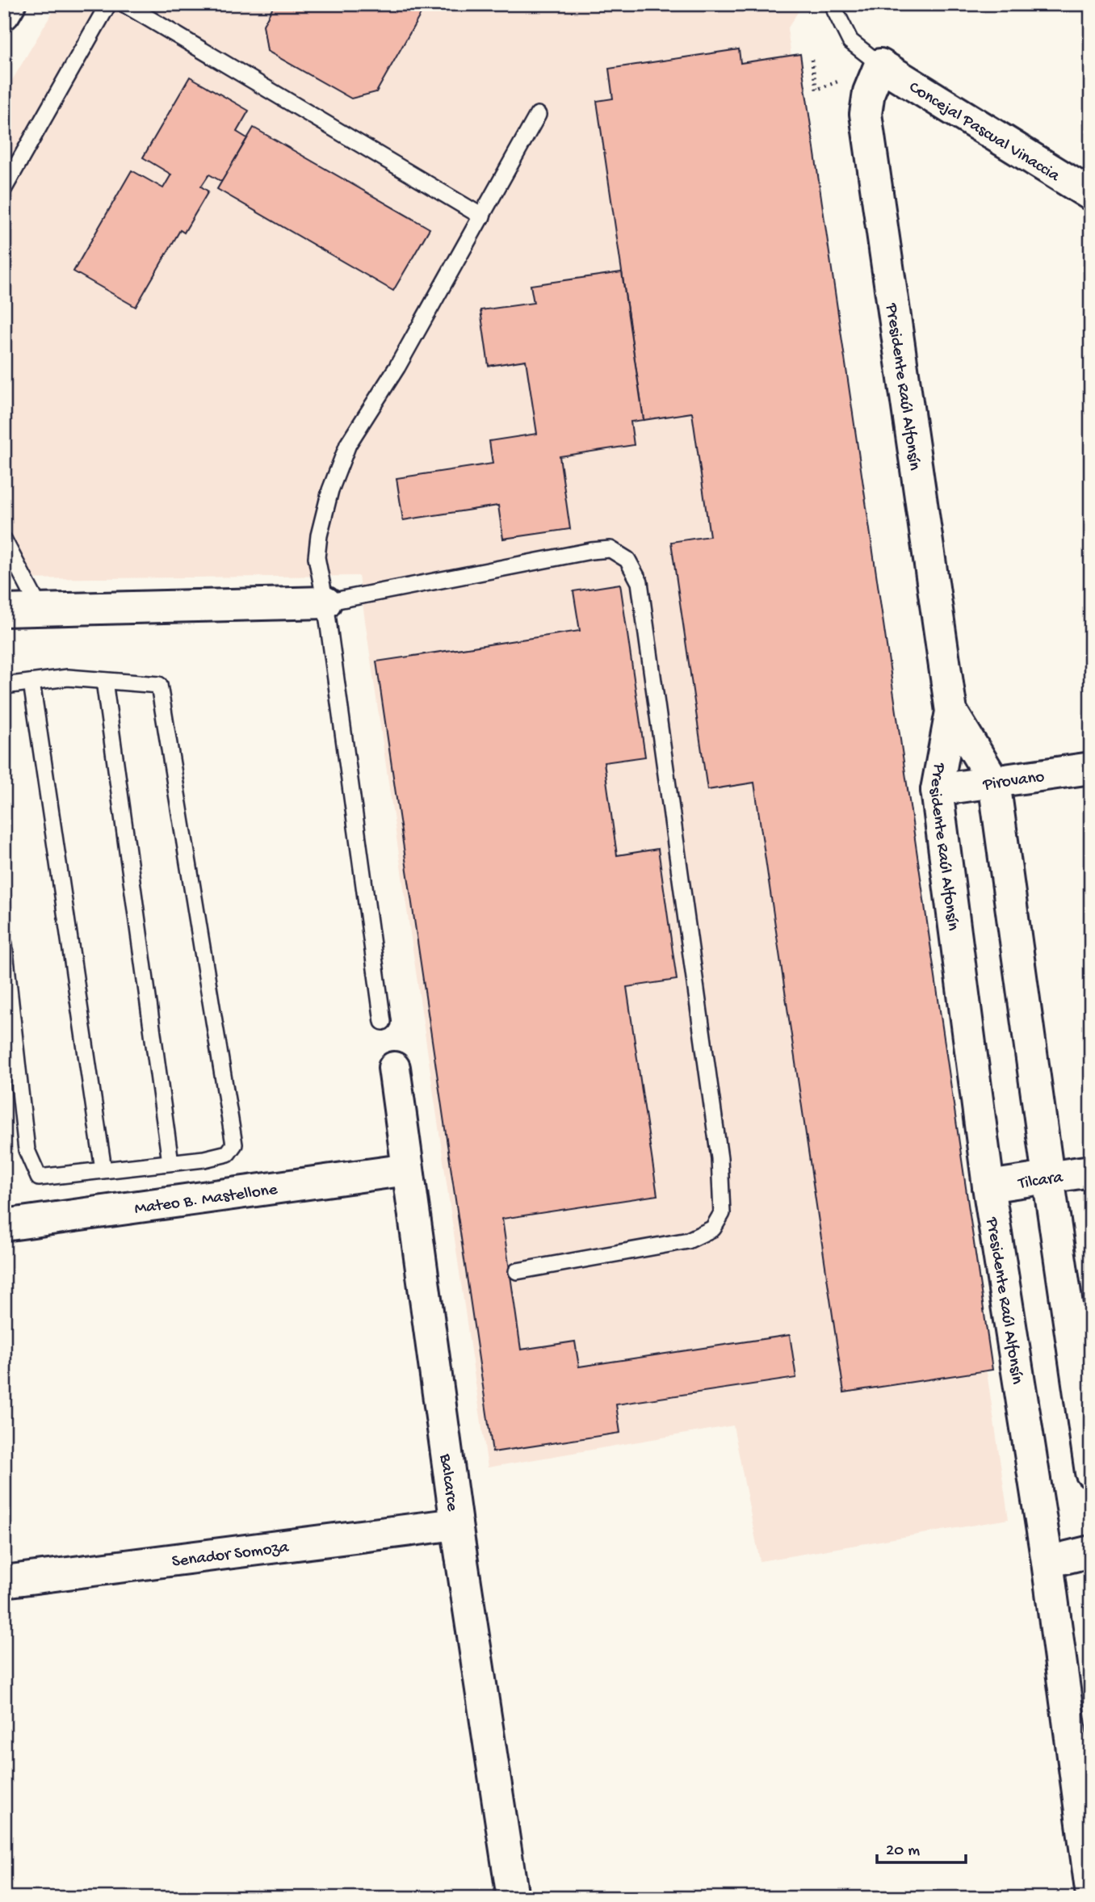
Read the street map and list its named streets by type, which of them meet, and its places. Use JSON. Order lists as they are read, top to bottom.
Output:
{
  "streets": {
    "main road": [
      "Concejal Pascual Vinaccia",
      "Presidente Raúl Alfonsín",
      "Pirovano",
      "Tilcara",
      "Mateo B. Mastellone",
      "Balcarce",
      "Senador Somoza"
    ]
  },
  "crossings": [
    ["Concejal Pascual Vinaccia", "Presidente Raúl Alfonsín"],
    ["Presidente Raúl Alfonsín", "Pirovano"],
    ["Presidente Raúl Alfonsín", "Tilcara"],
    ["Mateo B. Mastellone", "Balcarce"],
    ["Balcarce", "Senador Somoza"]
  ],
  "scale_bar": "20 m"
}
